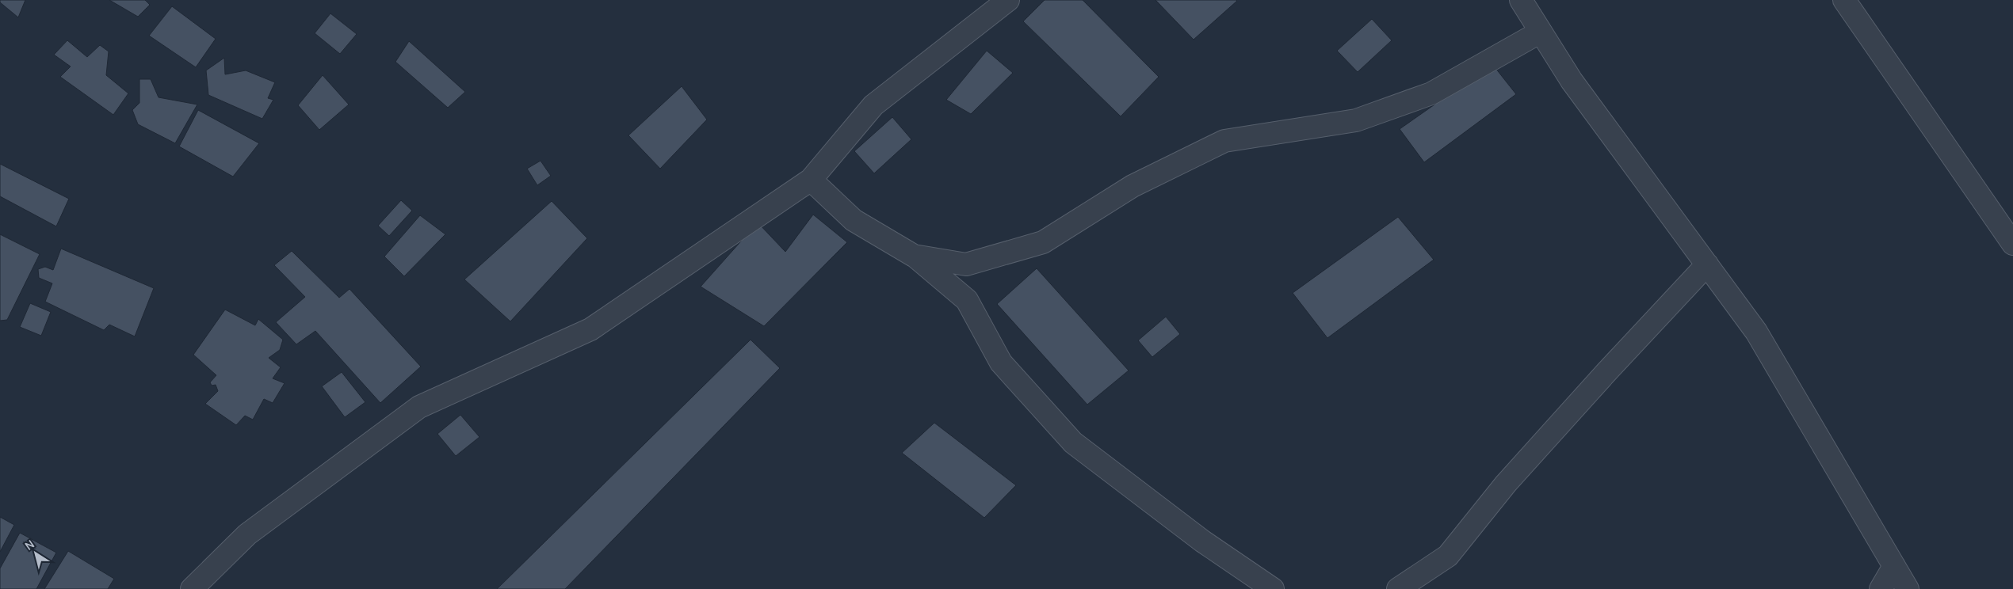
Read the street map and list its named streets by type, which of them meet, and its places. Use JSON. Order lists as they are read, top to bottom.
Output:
{
  "north": "top left"
}
